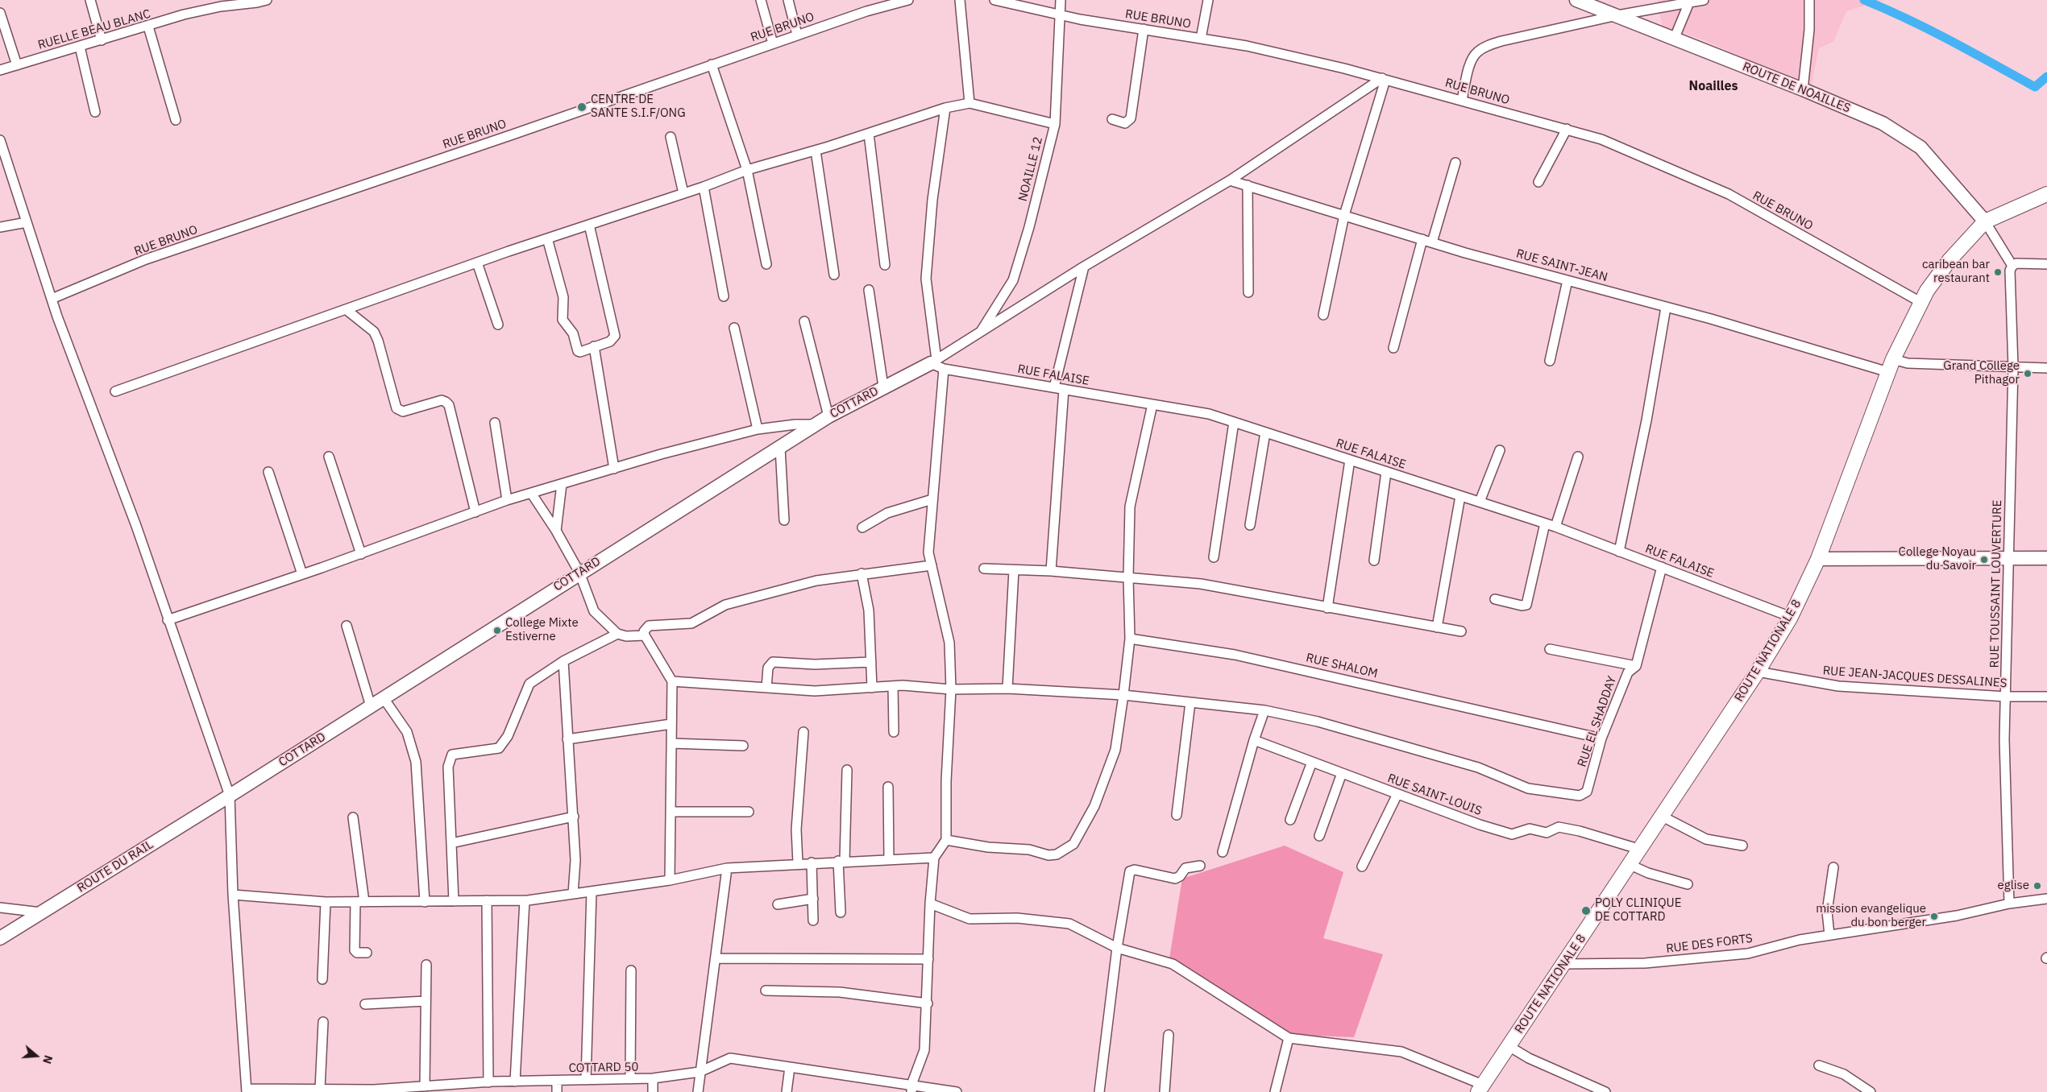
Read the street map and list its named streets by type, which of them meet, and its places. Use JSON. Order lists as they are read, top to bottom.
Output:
{
  "streets": {
    "main road": ["ROUTE NATIONALE 8"],
    "street": [
      "RUE BRUNO",
      "RUELLE BEAU BLANC",
      "ROUTE DE NOAILLES",
      "NOAILLE 12",
      "RUE SAINT-JEAN",
      "RUE FALAISE",
      "COTTARD",
      "RUE TOUSSAINT LOUVERTURE",
      "RUE SHALOM",
      "RUE JEAN-JACQUES DESSALINES",
      "RUE EL SHADDAY",
      "RUE SAINT-LOUIS",
      "ROUTE DU RAIL",
      "RUE DES FORTS",
      "COTTARD 50"
    ]
  },
  "crossings": [
    ["RUE BRUNO", "NOAILLE 12"],
    ["RUE BRUNO", "ROUTE NATIONALE 8"],
    ["ROUTE DE NOAILLES", "ROUTE NATIONALE 8"],
    ["RUE SAINT-JEAN", "RUE TOUSSAINT LOUVERTURE"],
    ["RUE SAINT-JEAN", "ROUTE NATIONALE 8"],
    ["RUE FALAISE", "COTTARD"],
    ["RUE FALAISE", "ROUTE NATIONALE 8"],
    ["RUE FALAISE", "RUE EL SHADDAY"],
    ["COTTARD", "ROUTE DU RAIL"],
    ["RUE TOUSSAINT LOUVERTURE", "RUE JEAN-JACQUES DESSALINES"],
    ["RUE TOUSSAINT LOUVERTURE", "RUE DES FORTS"],
    ["ROUTE NATIONALE 8", "RUE JEAN-JACQUES DESSALINES"],
    ["ROUTE NATIONALE 8", "RUE SAINT-LOUIS"],
    ["ROUTE NATIONALE 8", "RUE DES FORTS"],
    ["RUE SHALOM", "RUE EL SHADDAY"]
  ],
  "districts": ["Noailles"],
  "places": [
    "CENTRE DE SANTE S.I.F/ONG",
    "caribean bar restaurant",
    "Grand College Pithagor",
    "College Noyau du Savoir",
    "College Mixte Estiverne",
    "eglise",
    "POLY CLINIQUE DE COTTARD",
    "mission evangelique du bon berger"
  ],
  "north": "right"
}
